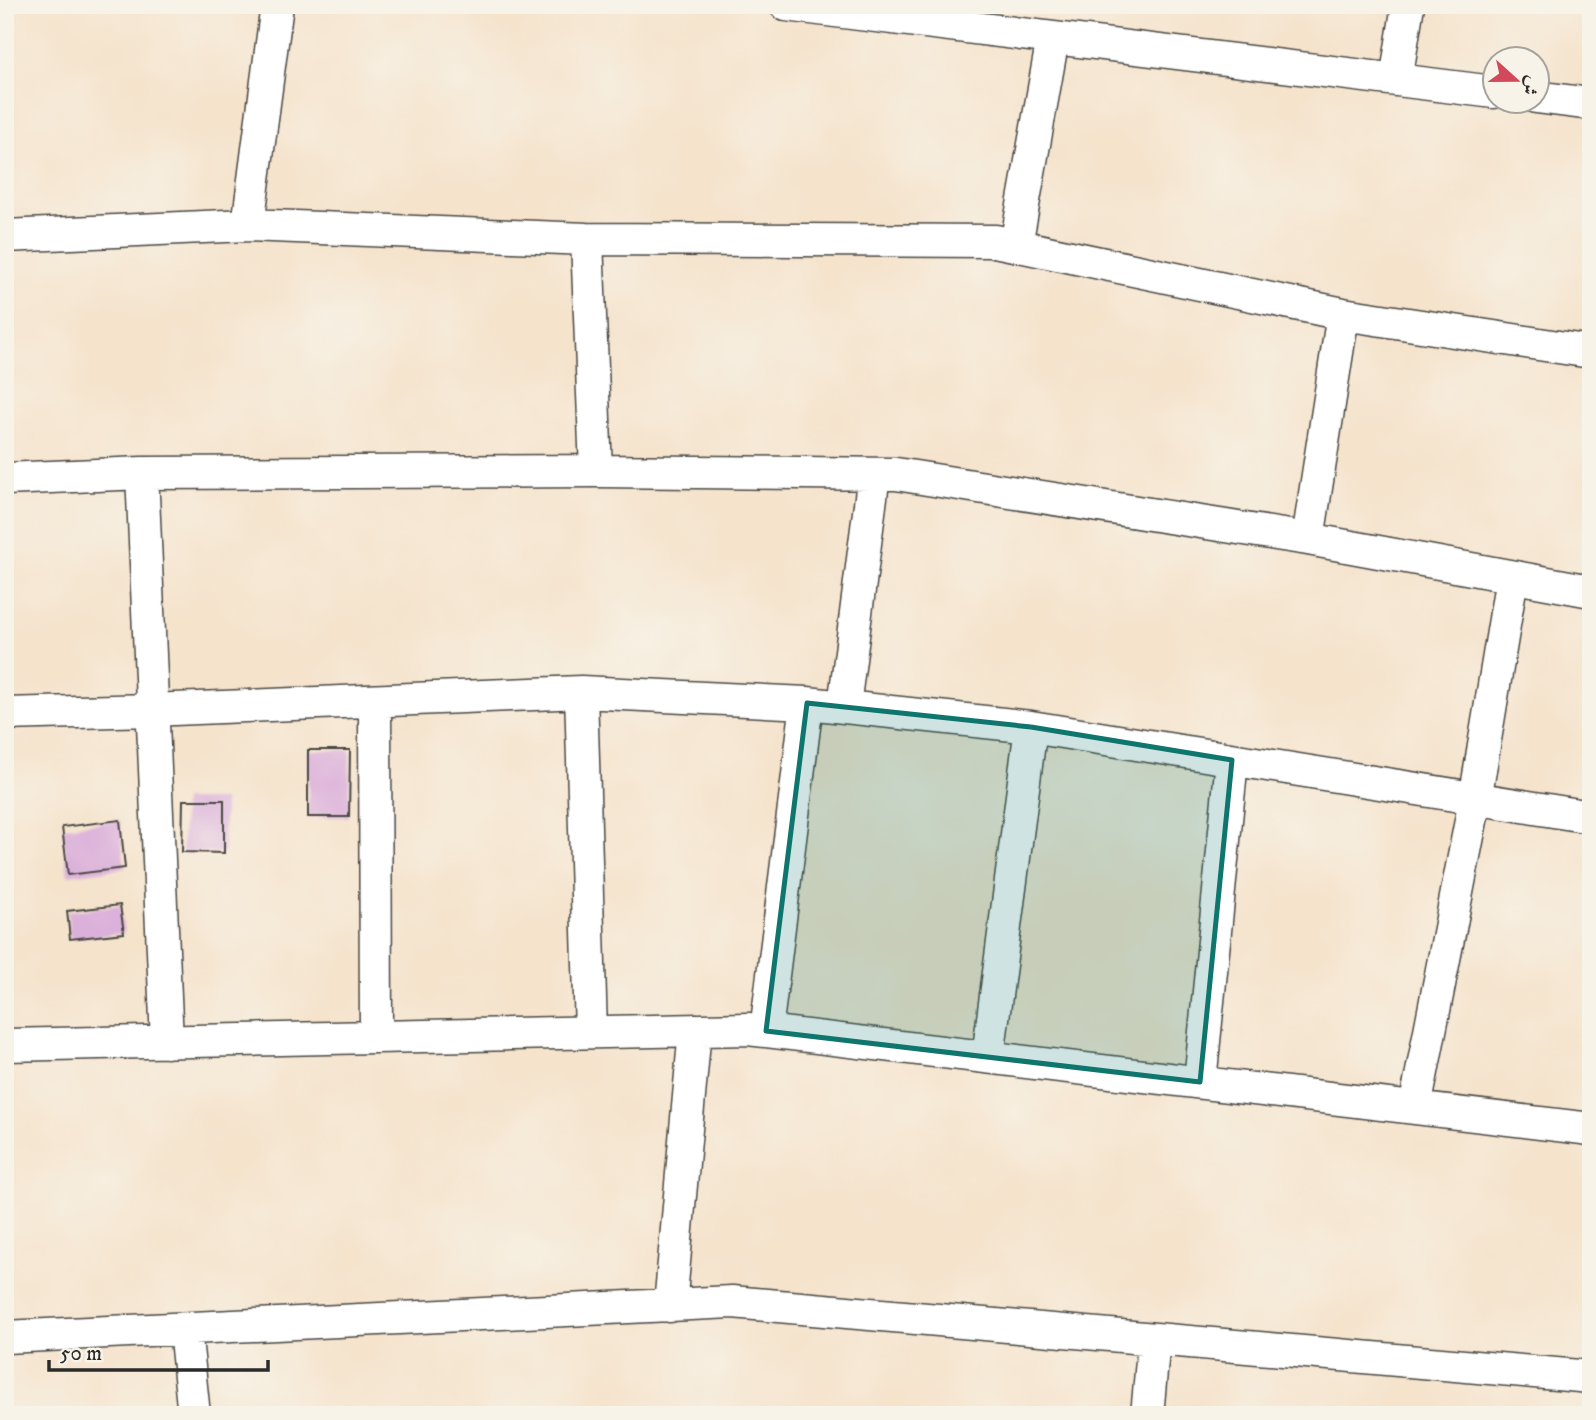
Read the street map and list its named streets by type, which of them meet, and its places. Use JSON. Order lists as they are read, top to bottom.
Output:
{
  "scale_bar": "50 m",
  "north": "right"
}
